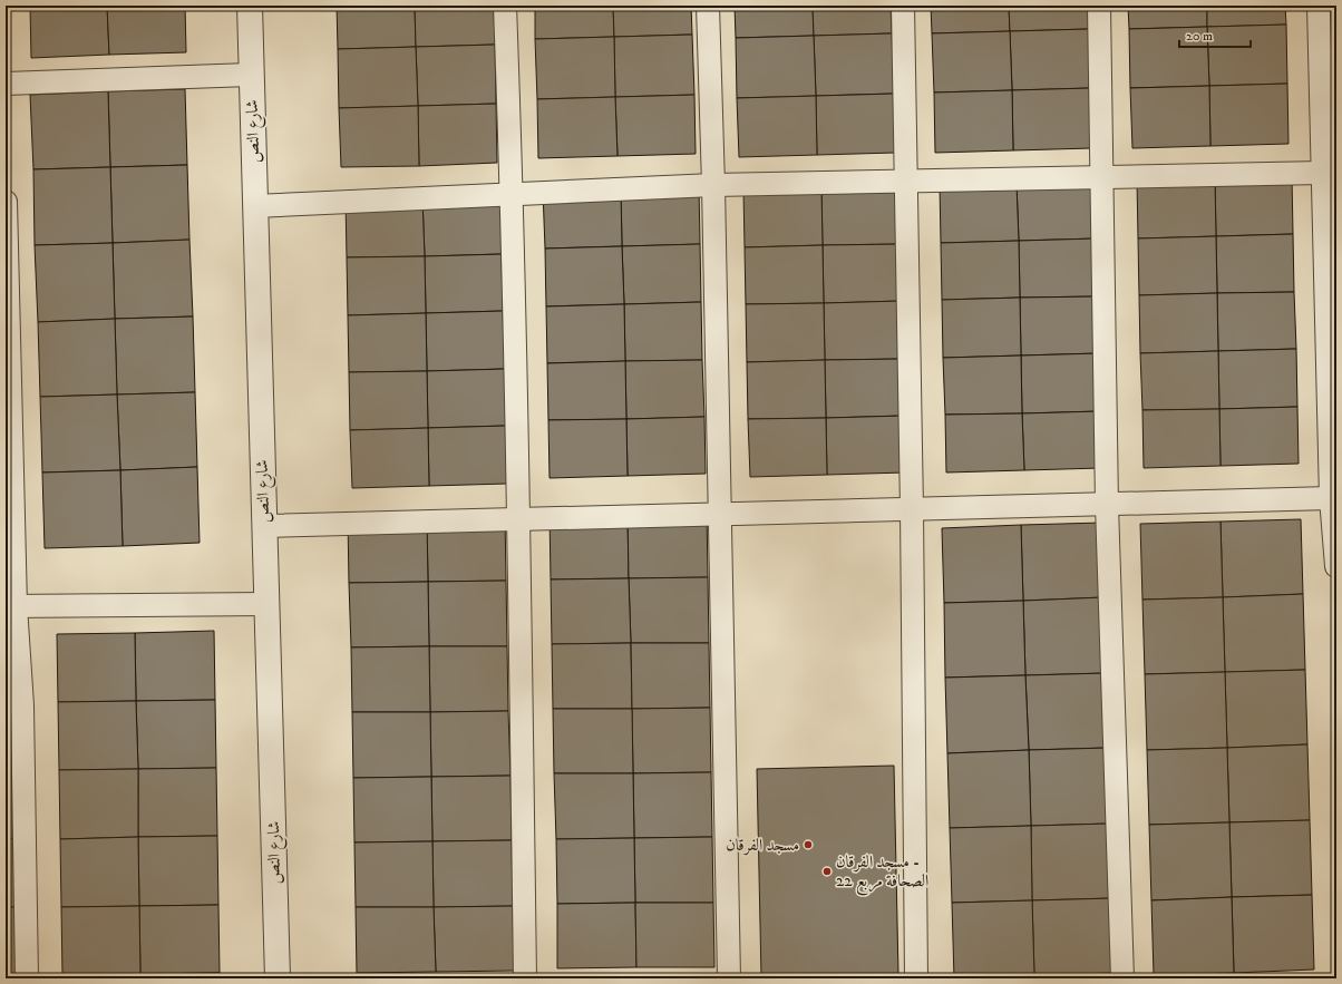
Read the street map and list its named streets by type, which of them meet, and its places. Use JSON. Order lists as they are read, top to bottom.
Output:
{
  "streets": {
    "street": ["شارع النص"]
  },
  "places": ["مسجد الفرقان", "مسجد الفرقان - الصحافة مربع 22"],
  "scale_bar": "20 m"
}
